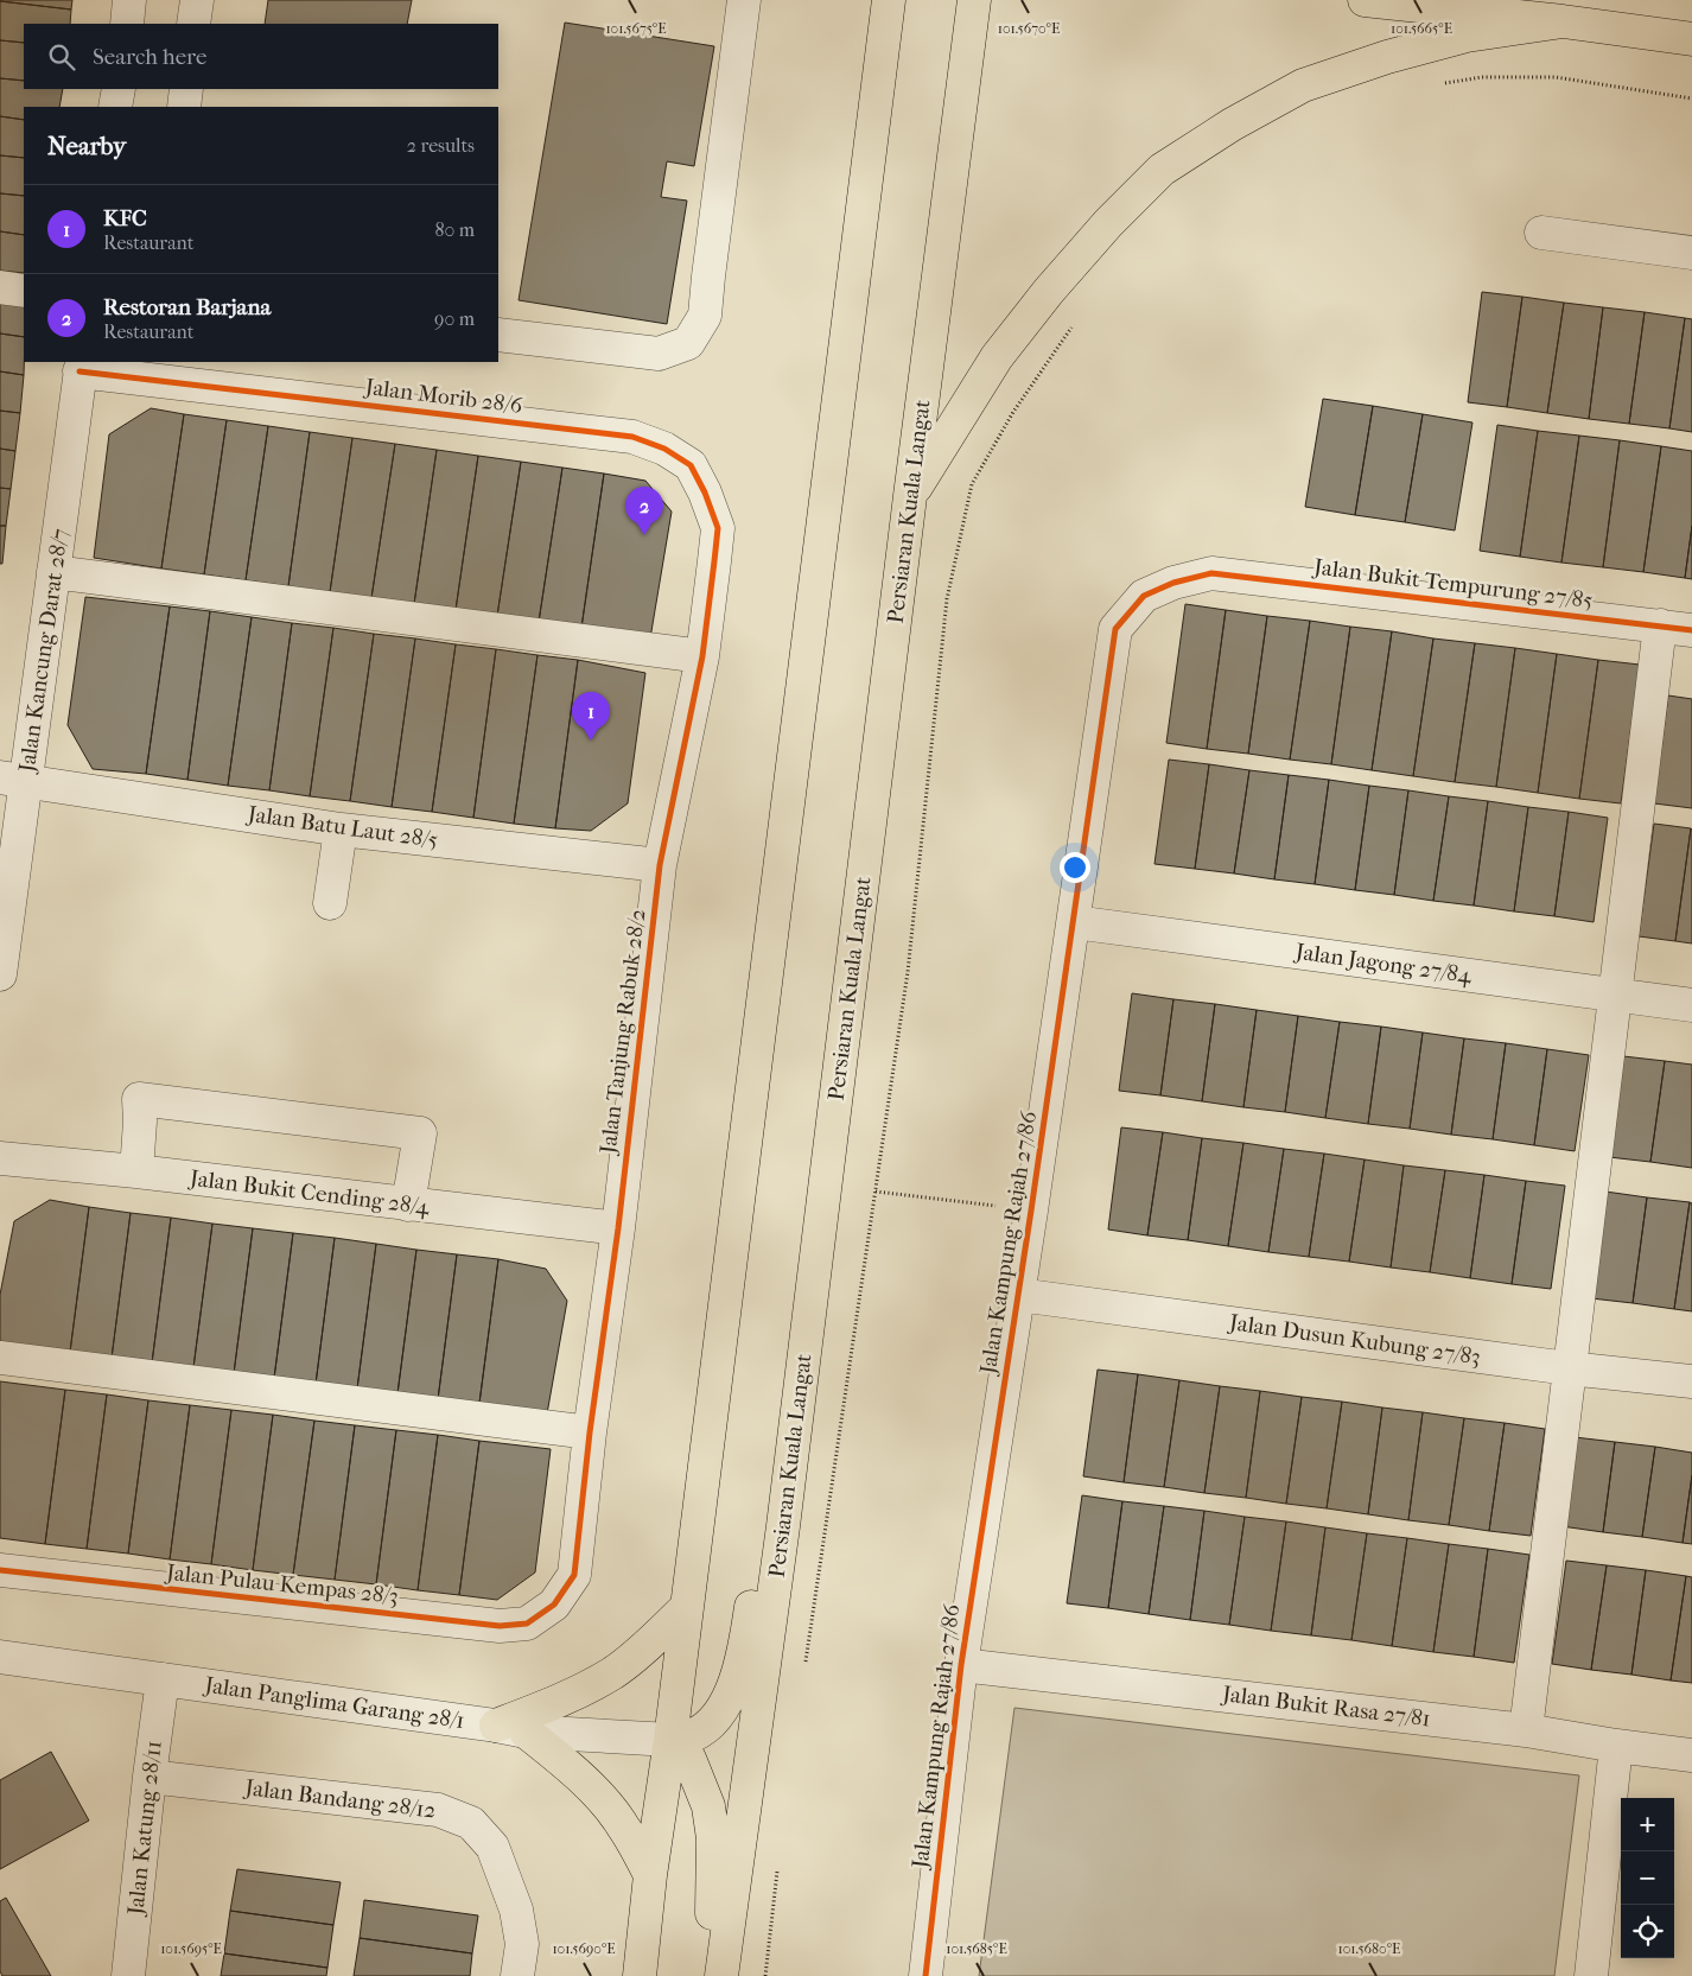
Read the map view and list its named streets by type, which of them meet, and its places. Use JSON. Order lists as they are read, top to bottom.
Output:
{
  "streets": {
    "main road": ["Persiaran Kuala Langat"],
    "street": [
      "Jalan Morib 28/6",
      "Jalan Bukit Tempurung 27/85",
      "Jalan Kancung Darat 28/7",
      "Jalan Batu Laut 28/5",
      "Jalan Jagong 27/84",
      "Jalan Tanjung Rabuk 28/2",
      "Jalan Bukit Cending 28/4",
      "Jalan Kampung Rajah 27/86",
      "Jalan Dusun Kubung 27/83",
      "Jalan Pulau Kempas 28/3",
      "Jalan Panglima Garang 28/1",
      "Jalan Bukit Rasa 27/81",
      "Jalan Bandang 28/12",
      "Jalan Katung 28/11"
    ]
  },
  "crossings": [
    ["Jalan Morib 28/6", "Jalan Kancung Darat 28/7"],
    ["Jalan Morib 28/6", "Jalan Tanjung Rabuk 28/2"],
    ["Jalan Bukit Tempurung 27/85", "Jalan Kampung Rajah 27/86"],
    ["Jalan Kancung Darat 28/7", "Jalan Batu Laut 28/5"],
    ["Jalan Batu Laut 28/5", "Jalan Tanjung Rabuk 28/2"],
    ["Jalan Jagong 27/84", "Jalan Kampung Rajah 27/86"],
    ["Jalan Tanjung Rabuk 28/2", "Jalan Bukit Cending 28/4"],
    ["Jalan Tanjung Rabuk 28/2", "Jalan Pulau Kempas 28/3"],
    ["Jalan Kampung Rajah 27/86", "Jalan Dusun Kubung 27/83"],
    ["Jalan Kampung Rajah 27/86", "Jalan Bukit Rasa 27/81"],
    ["Jalan Panglima Garang 28/1", "Jalan Katung 28/11"],
    ["Jalan Bandang 28/12", "Jalan Katung 28/11"]
  ],
  "page": {
    "search": "Search here",
    "heading": ["Nearby", "2 results"],
    "list": [
      {
        "mark": "1",
        "name": "KFC",
        "note": "Restaurant",
        "value": "80 m"
      },
      {
        "mark": "2",
        "name": "Restoran Barjana",
        "note": "Restaurant",
        "value": "90 m"
      }
    ],
    "pins": ["2", "1"],
    "map_buttons": ["+", "−"]
  },
  "coordinates": [
    "101.5675°E",
    "101.5670°E",
    "101.5665°E",
    "101.5695°E",
    "101.5690°E",
    "101.5685°E",
    "101.5680°E"
  ]
}
